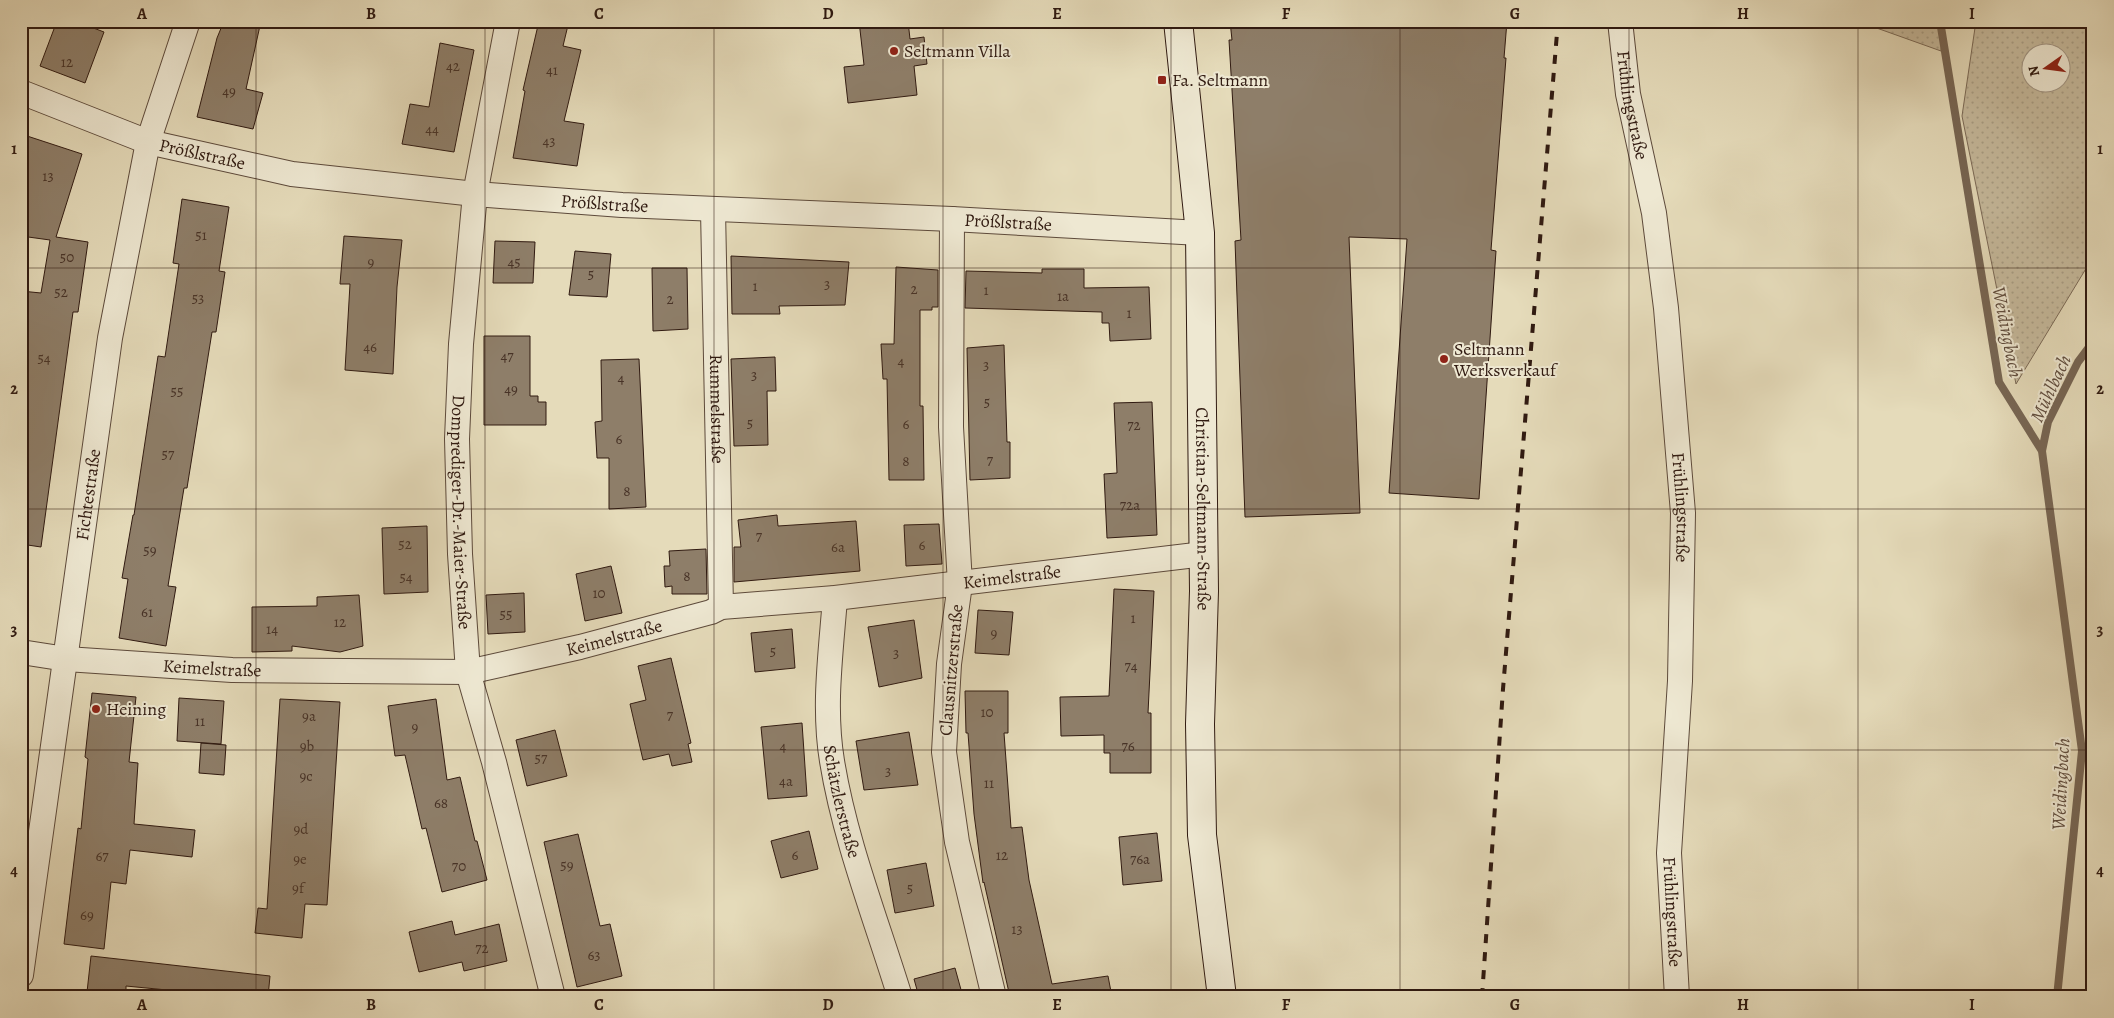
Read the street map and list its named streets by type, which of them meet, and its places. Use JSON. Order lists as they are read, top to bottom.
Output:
{
  "streets": {
    "main road": ["Christian-Seltmann-Straße"],
    "street": [
      "Frühlingstraße",
      "Prößlstraße",
      "Rummelstraße",
      "Fichtestraße",
      "Domprediger-Dr.-Maier-Straße",
      "Keimelstraße",
      "Clausnitzerstraße",
      "Schätzlerstraße"
    ]
  },
  "crossings": [
    ["Prößlstraße", "Rummelstraße"],
    ["Prößlstraße", "Fichtestraße"],
    ["Prößlstraße", "Christian-Seltmann-Straße"],
    ["Prößlstraße", "Domprediger-Dr.-Maier-Straße"],
    ["Prößlstraße", "Clausnitzerstraße"],
    ["Rummelstraße", "Keimelstraße"],
    ["Fichtestraße", "Keimelstraße"],
    ["Christian-Seltmann-Straße", "Keimelstraße"],
    ["Domprediger-Dr.-Maier-Straße", "Keimelstraße"],
    ["Keimelstraße", "Clausnitzerstraße"],
    ["Keimelstraße", "Schätzlerstraße"]
  ],
  "water": ["Weidingbach", "Mühlbach"],
  "places": {
    "other": ["Seltmann Villa", "Seltmann Werksverkauf", "Heining"],
    "transit": ["Fa. Seltmann"]
  },
  "house_numbers": [
    "12",
    "42",
    "41",
    "49",
    "44",
    "43",
    "13",
    "51",
    "50",
    "9",
    "45",
    "5",
    "3",
    "1",
    "2",
    "1",
    "52",
    "1a",
    "53",
    "2",
    "1",
    "46",
    "47",
    "54",
    "4",
    "3",
    "3",
    "4",
    "49",
    "55",
    "5",
    "5",
    "6",
    "72",
    "6",
    "57",
    "7",
    "8",
    "8",
    "72a",
    "7",
    "52",
    "6",
    "6a",
    "59",
    "8",
    "54",
    "10",
    "61",
    "55",
    "1",
    "12",
    "14",
    "9",
    "5",
    "3",
    "74",
    "10",
    "7",
    "9a",
    "11",
    "9",
    "9b",
    "4",
    "76",
    "57",
    "3",
    "9c",
    "4a",
    "11",
    "68",
    "9d",
    "6",
    "12",
    "67",
    "9e",
    "76a",
    "59",
    "70",
    "9f",
    "5",
    "69",
    "13",
    "72",
    "63"
  ],
  "north": "left",
  "grid": {
    "columns": [
      "A",
      "B",
      "C",
      "D",
      "E",
      "F",
      "G",
      "H",
      "I"
    ],
    "rows": [
      "1",
      "2",
      "3",
      "4"
    ]
  }
}
